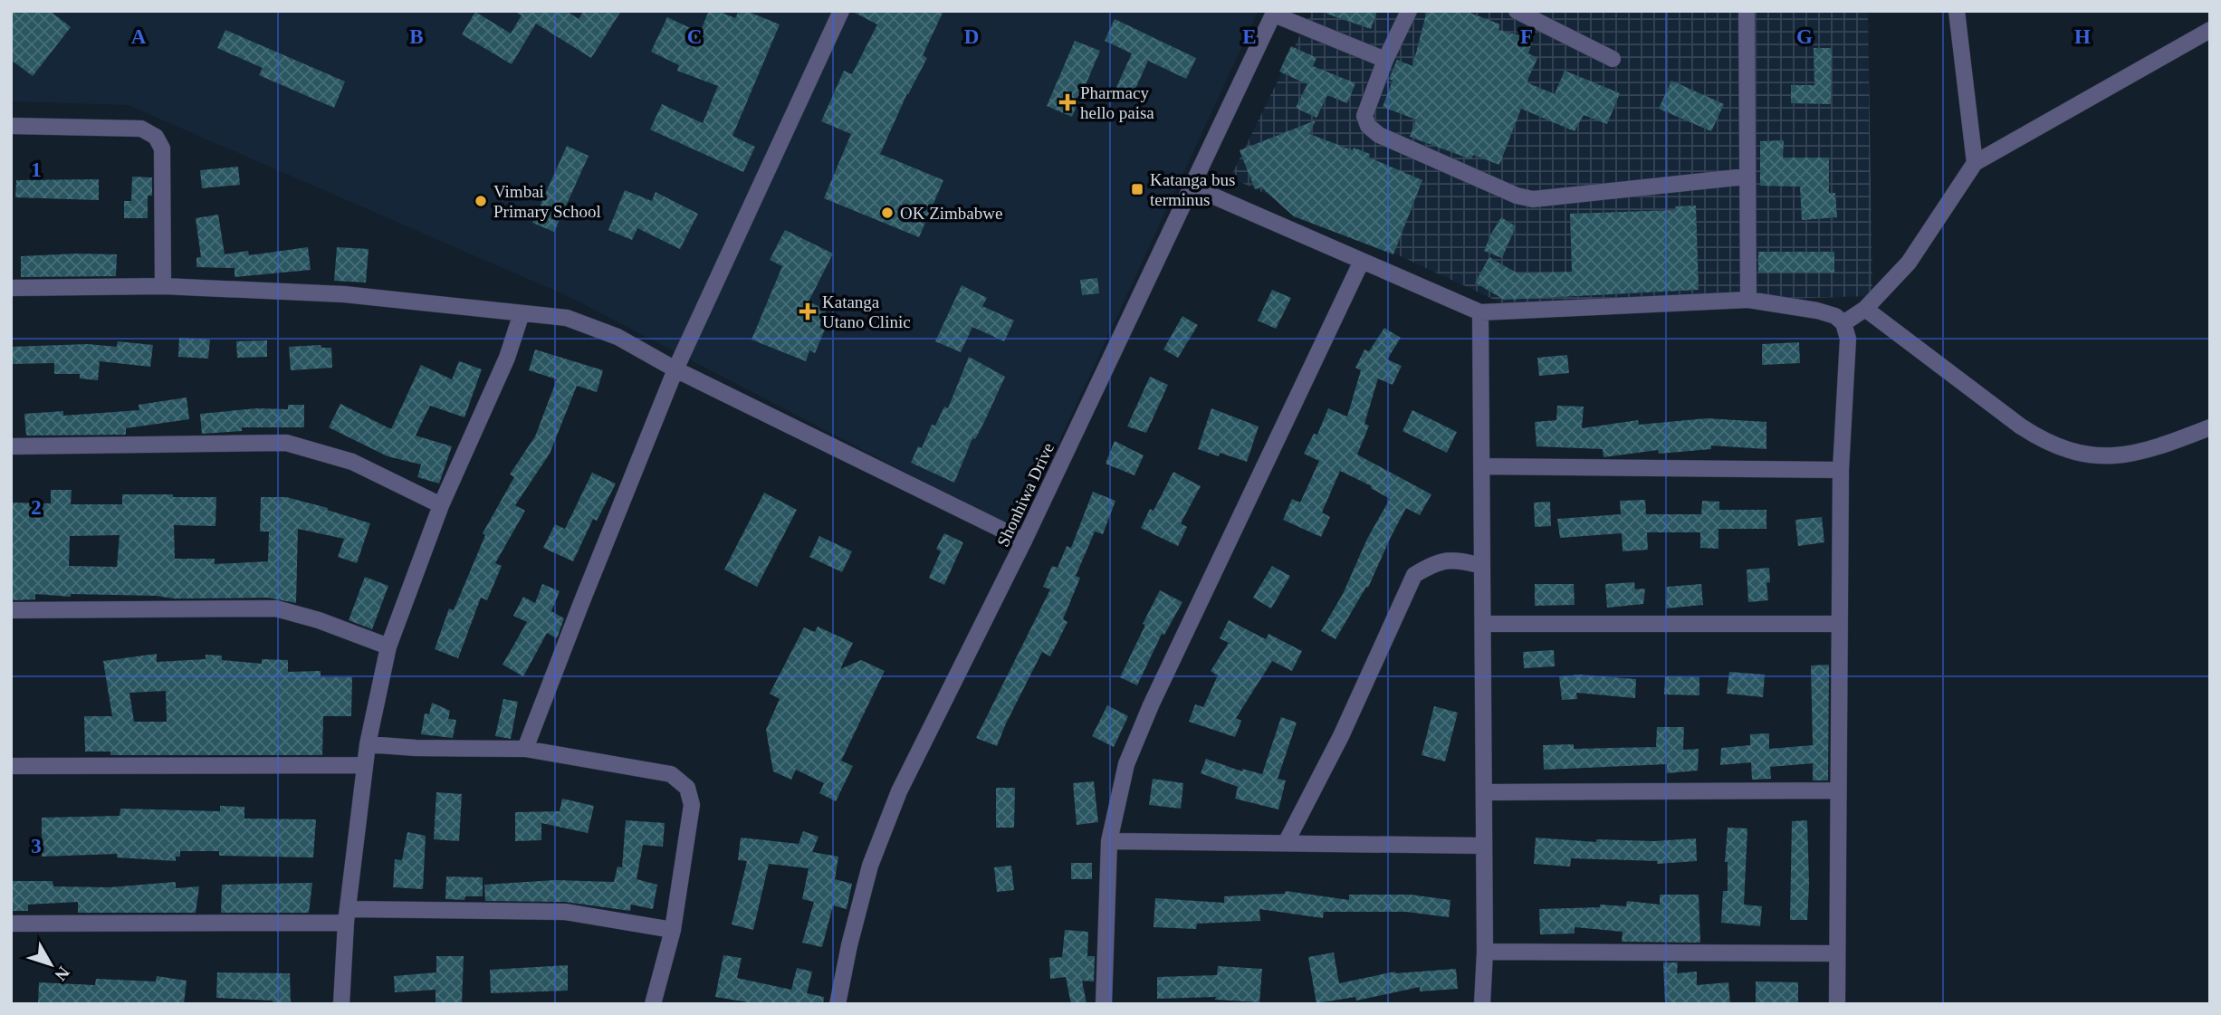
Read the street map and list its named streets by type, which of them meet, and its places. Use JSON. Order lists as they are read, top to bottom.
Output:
{
  "streets": {
    "street": ["Shonhiwa Drive"]
  },
  "places": {
    "health": ["Pharmacy hello paisa", "Katanga Utano Clinic"],
    "transit": ["Katanga bus terminus"],
    "other": ["Vimbai Primary School", "OK Zimbabwe"]
  },
  "north": "bottom right",
  "grid": {
    "columns": [
      "A",
      "B",
      "C",
      "D",
      "E",
      "F",
      "G",
      "H"
    ],
    "rows": ["1", "2", "3"]
  }
}
